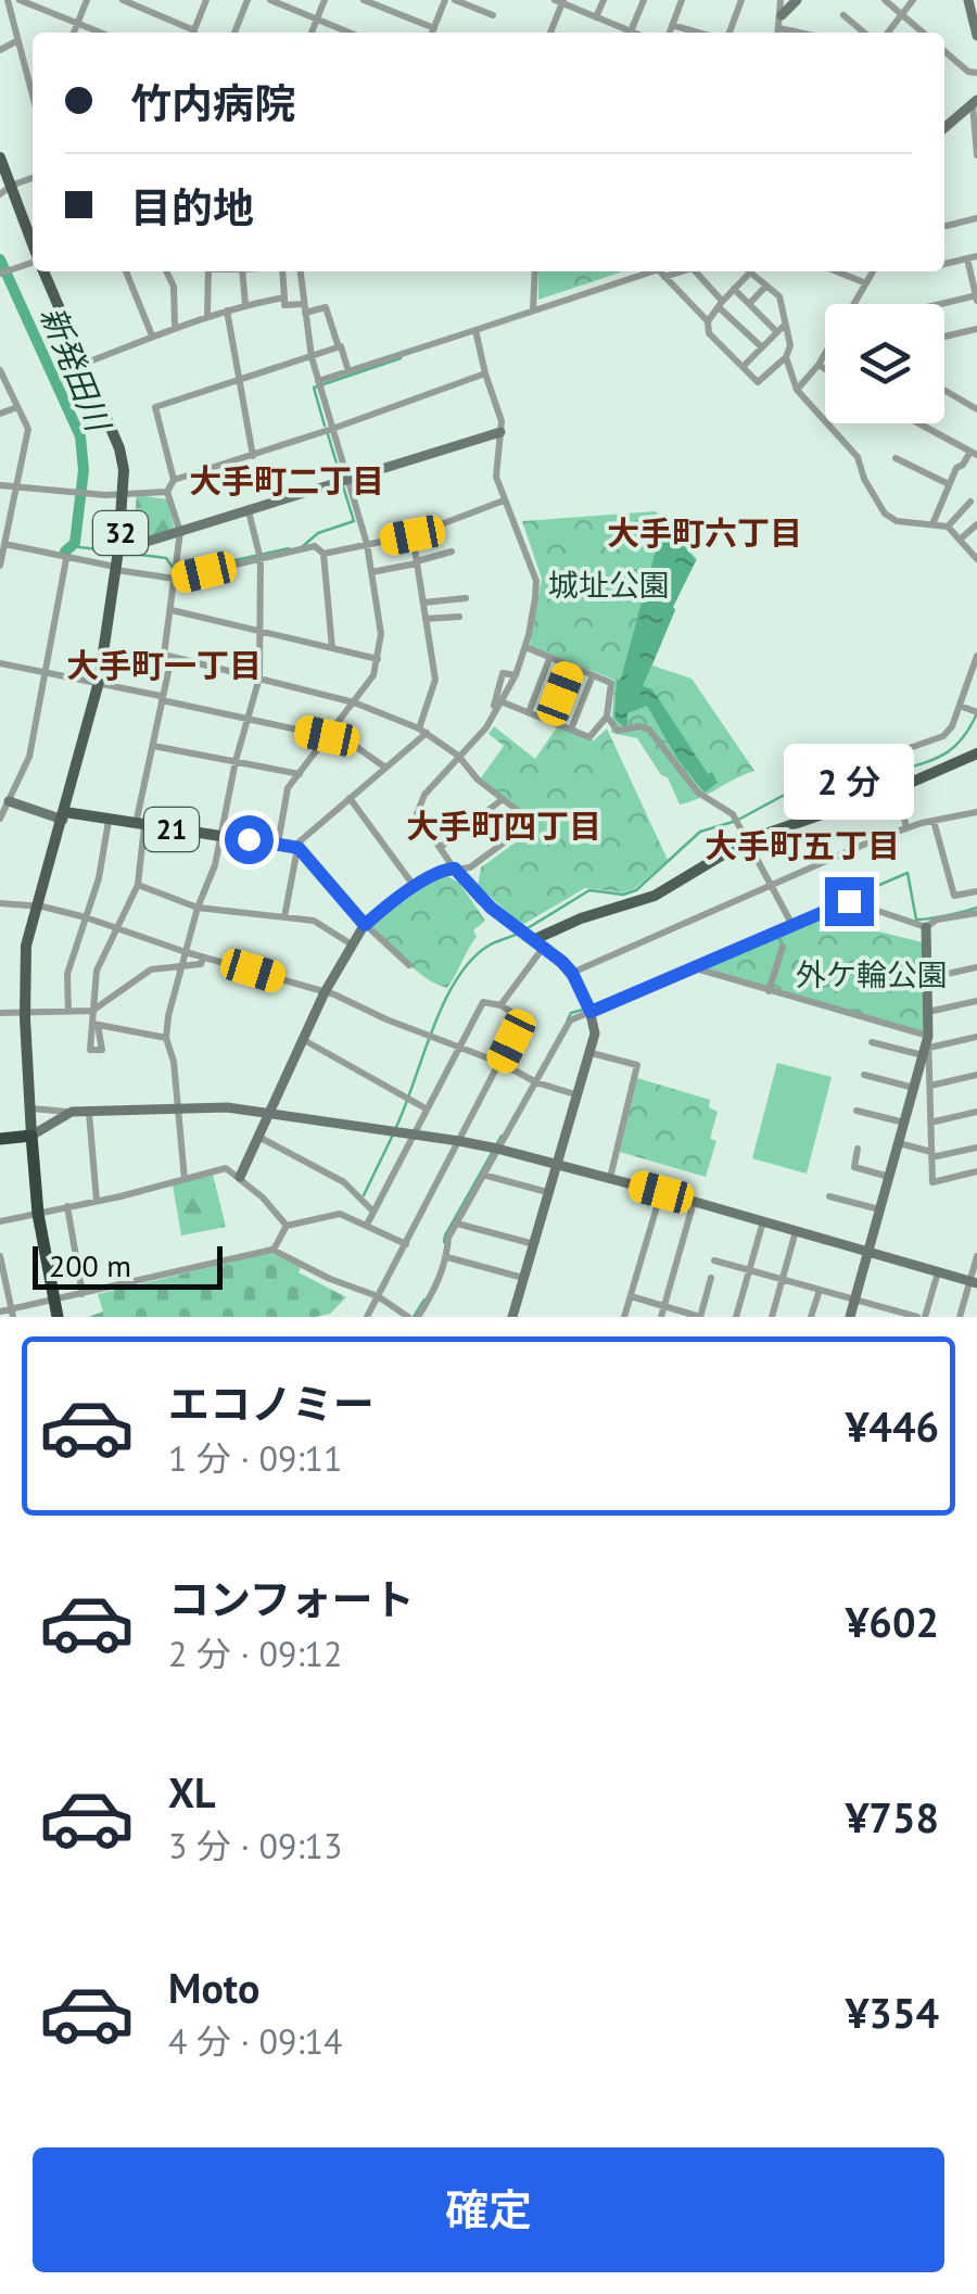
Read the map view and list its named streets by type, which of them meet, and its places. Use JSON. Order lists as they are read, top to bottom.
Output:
{
  "streets": {
    "main road": ["32", "21"]
  },
  "crossings": [
    ["32", "21"]
  ],
  "districts": [
    "大手町二丁目",
    "大手町六丁目",
    "大手町一丁目",
    "大手町四丁目",
    "大手町五丁目"
  ],
  "water": ["新発田川"],
  "parks": ["城址公園", "外ケ輪公園"],
  "scale_bar": "200 m",
  "page": {
    "banner": ["竹内病院", "目的地"],
    "bubble": "2 分",
    "scale": "200 m",
    "list": [
      {
        "name": "エコノミー",
        "note": "1 分 · 09:11",
        "value": "¥446"
      },
      {
        "name": "コンフォート",
        "note": "2 分 · 09:12",
        "value": "¥602"
      },
      {
        "name": "XL",
        "note": "3 分 · 09:13",
        "value": "¥758"
      },
      {
        "name": "Moto",
        "note": "4 分 · 09:14",
        "value": "¥354"
      }
    ],
    "buttons": "確定"
  }
}
